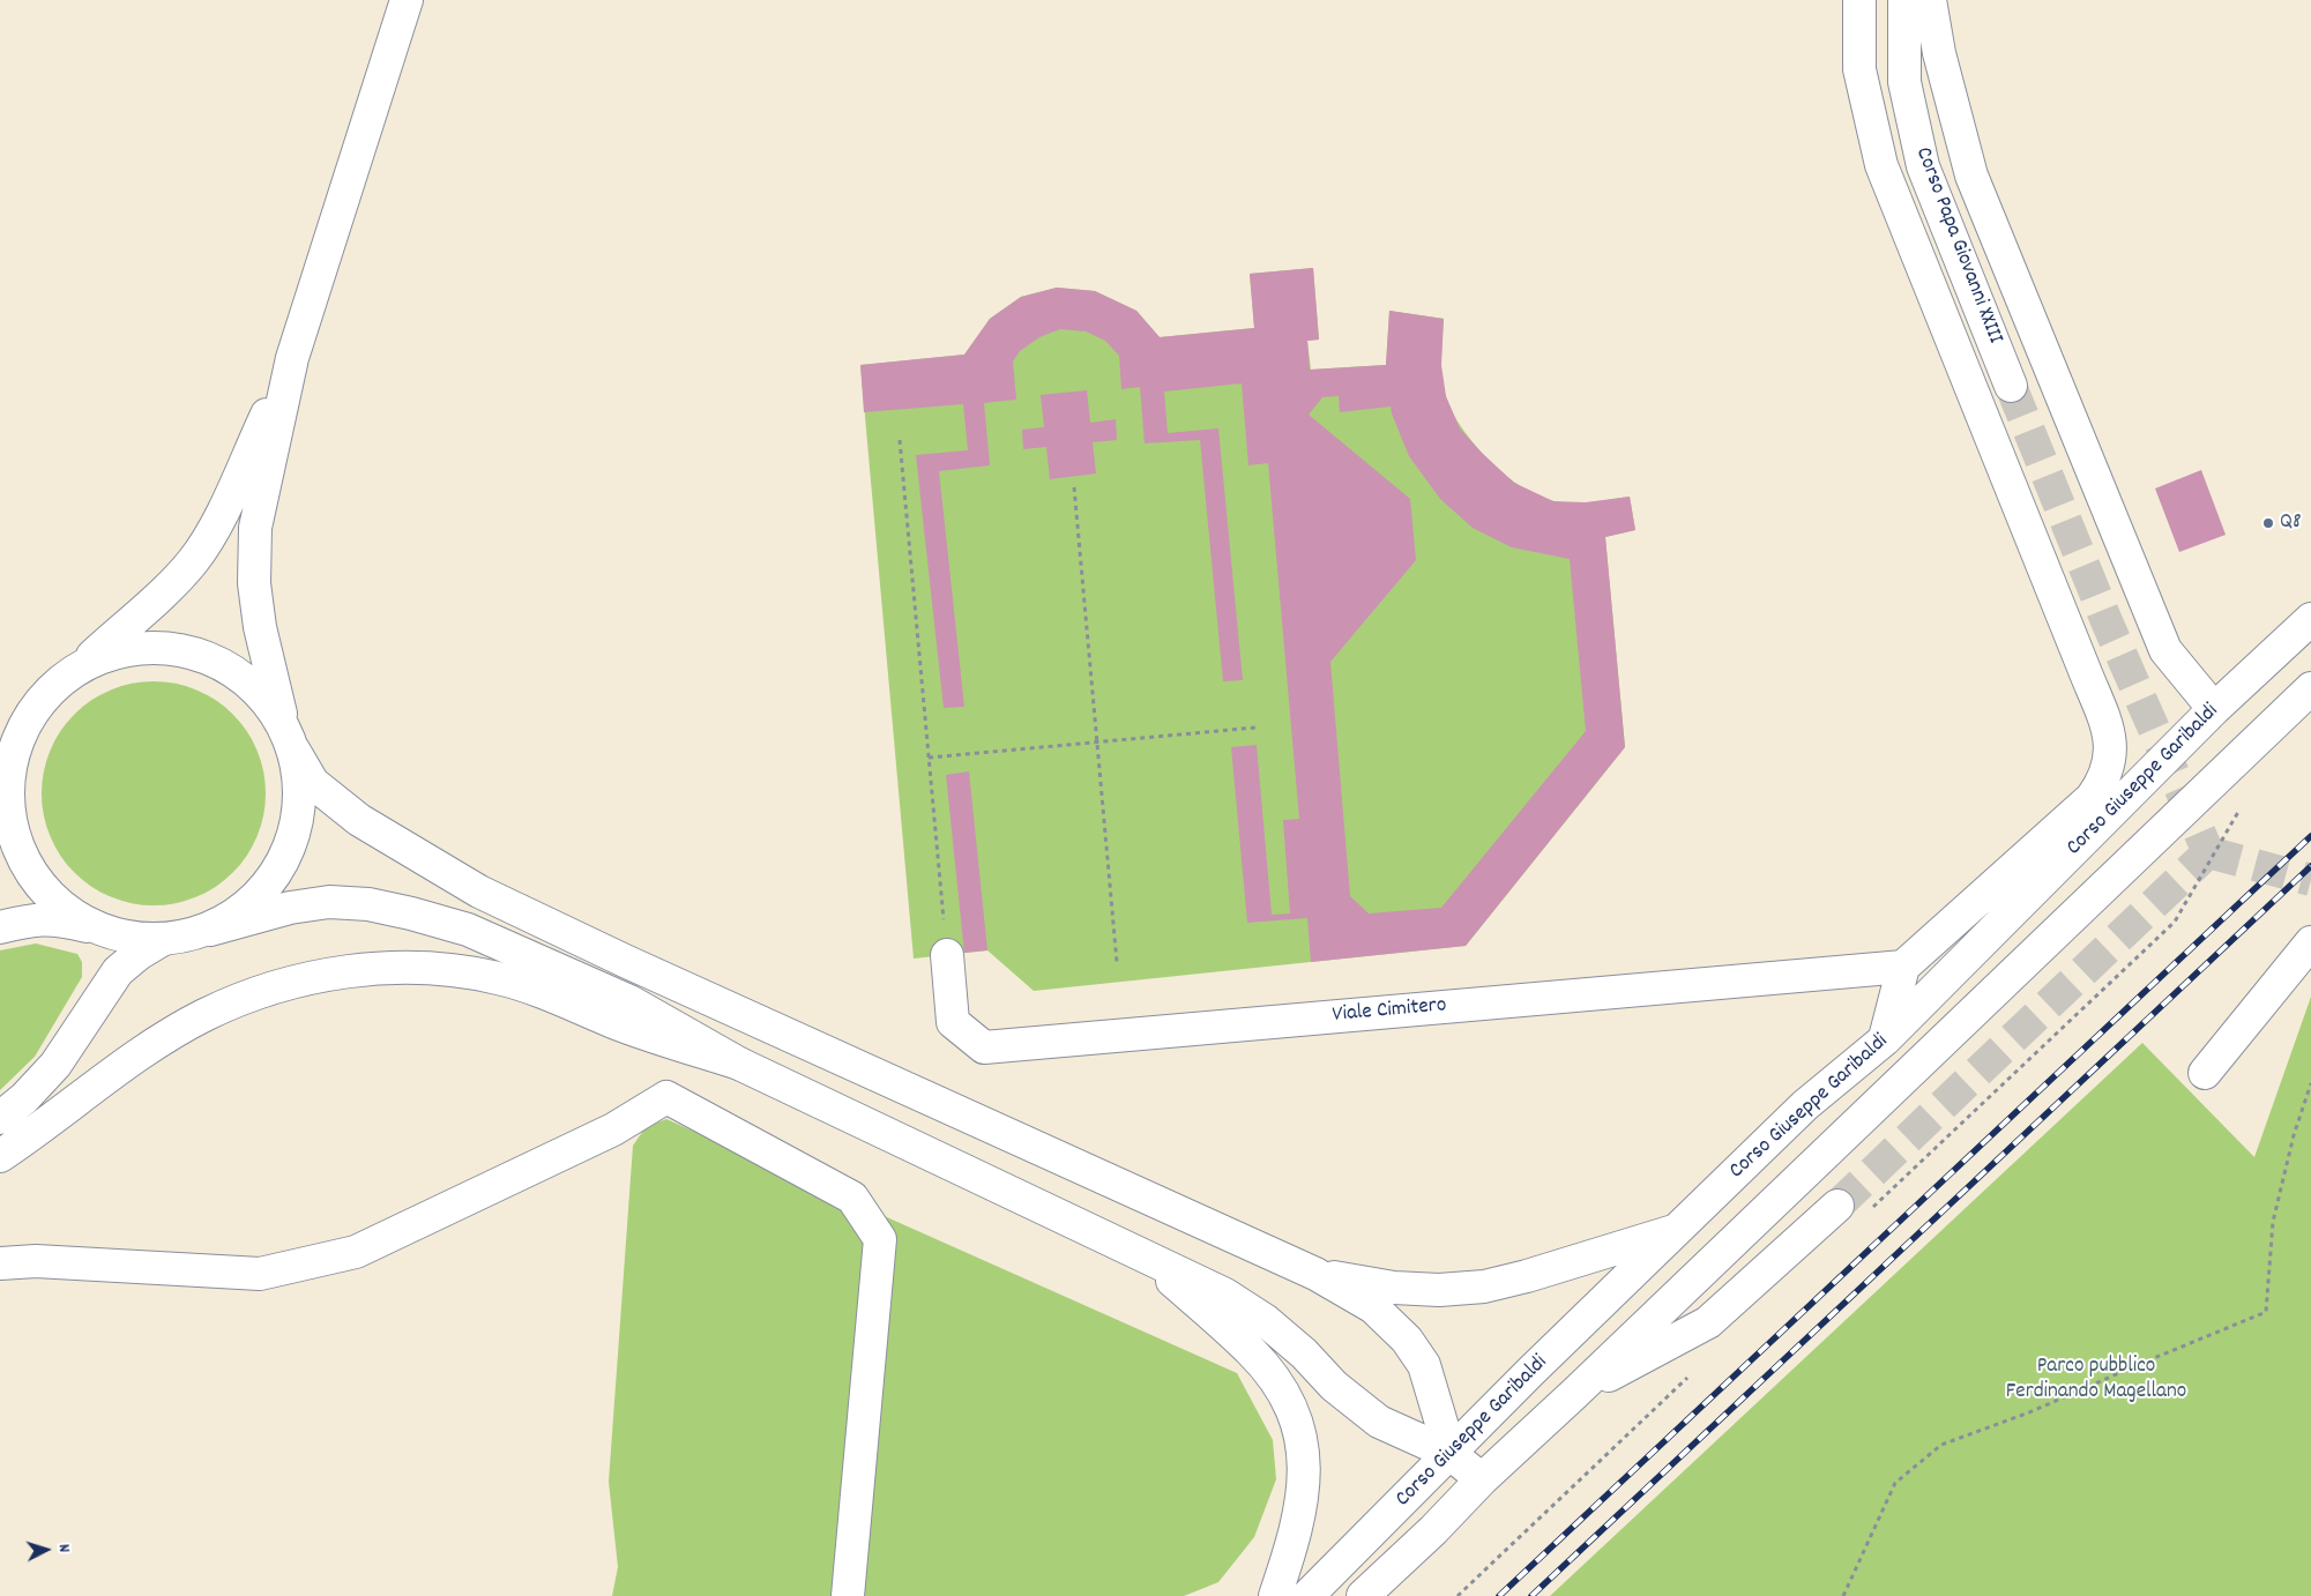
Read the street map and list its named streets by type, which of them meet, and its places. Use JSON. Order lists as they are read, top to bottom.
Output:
{
  "streets": {
    "main road": ["Corso Papa Giovanni XXIII", "Corso Giuseppe Garibaldi", "Viale Cimitero"]
  },
  "parks": ["Parco pubblico Ferdinando Magellano"],
  "places": ["Q8"],
  "north": "right"
}
